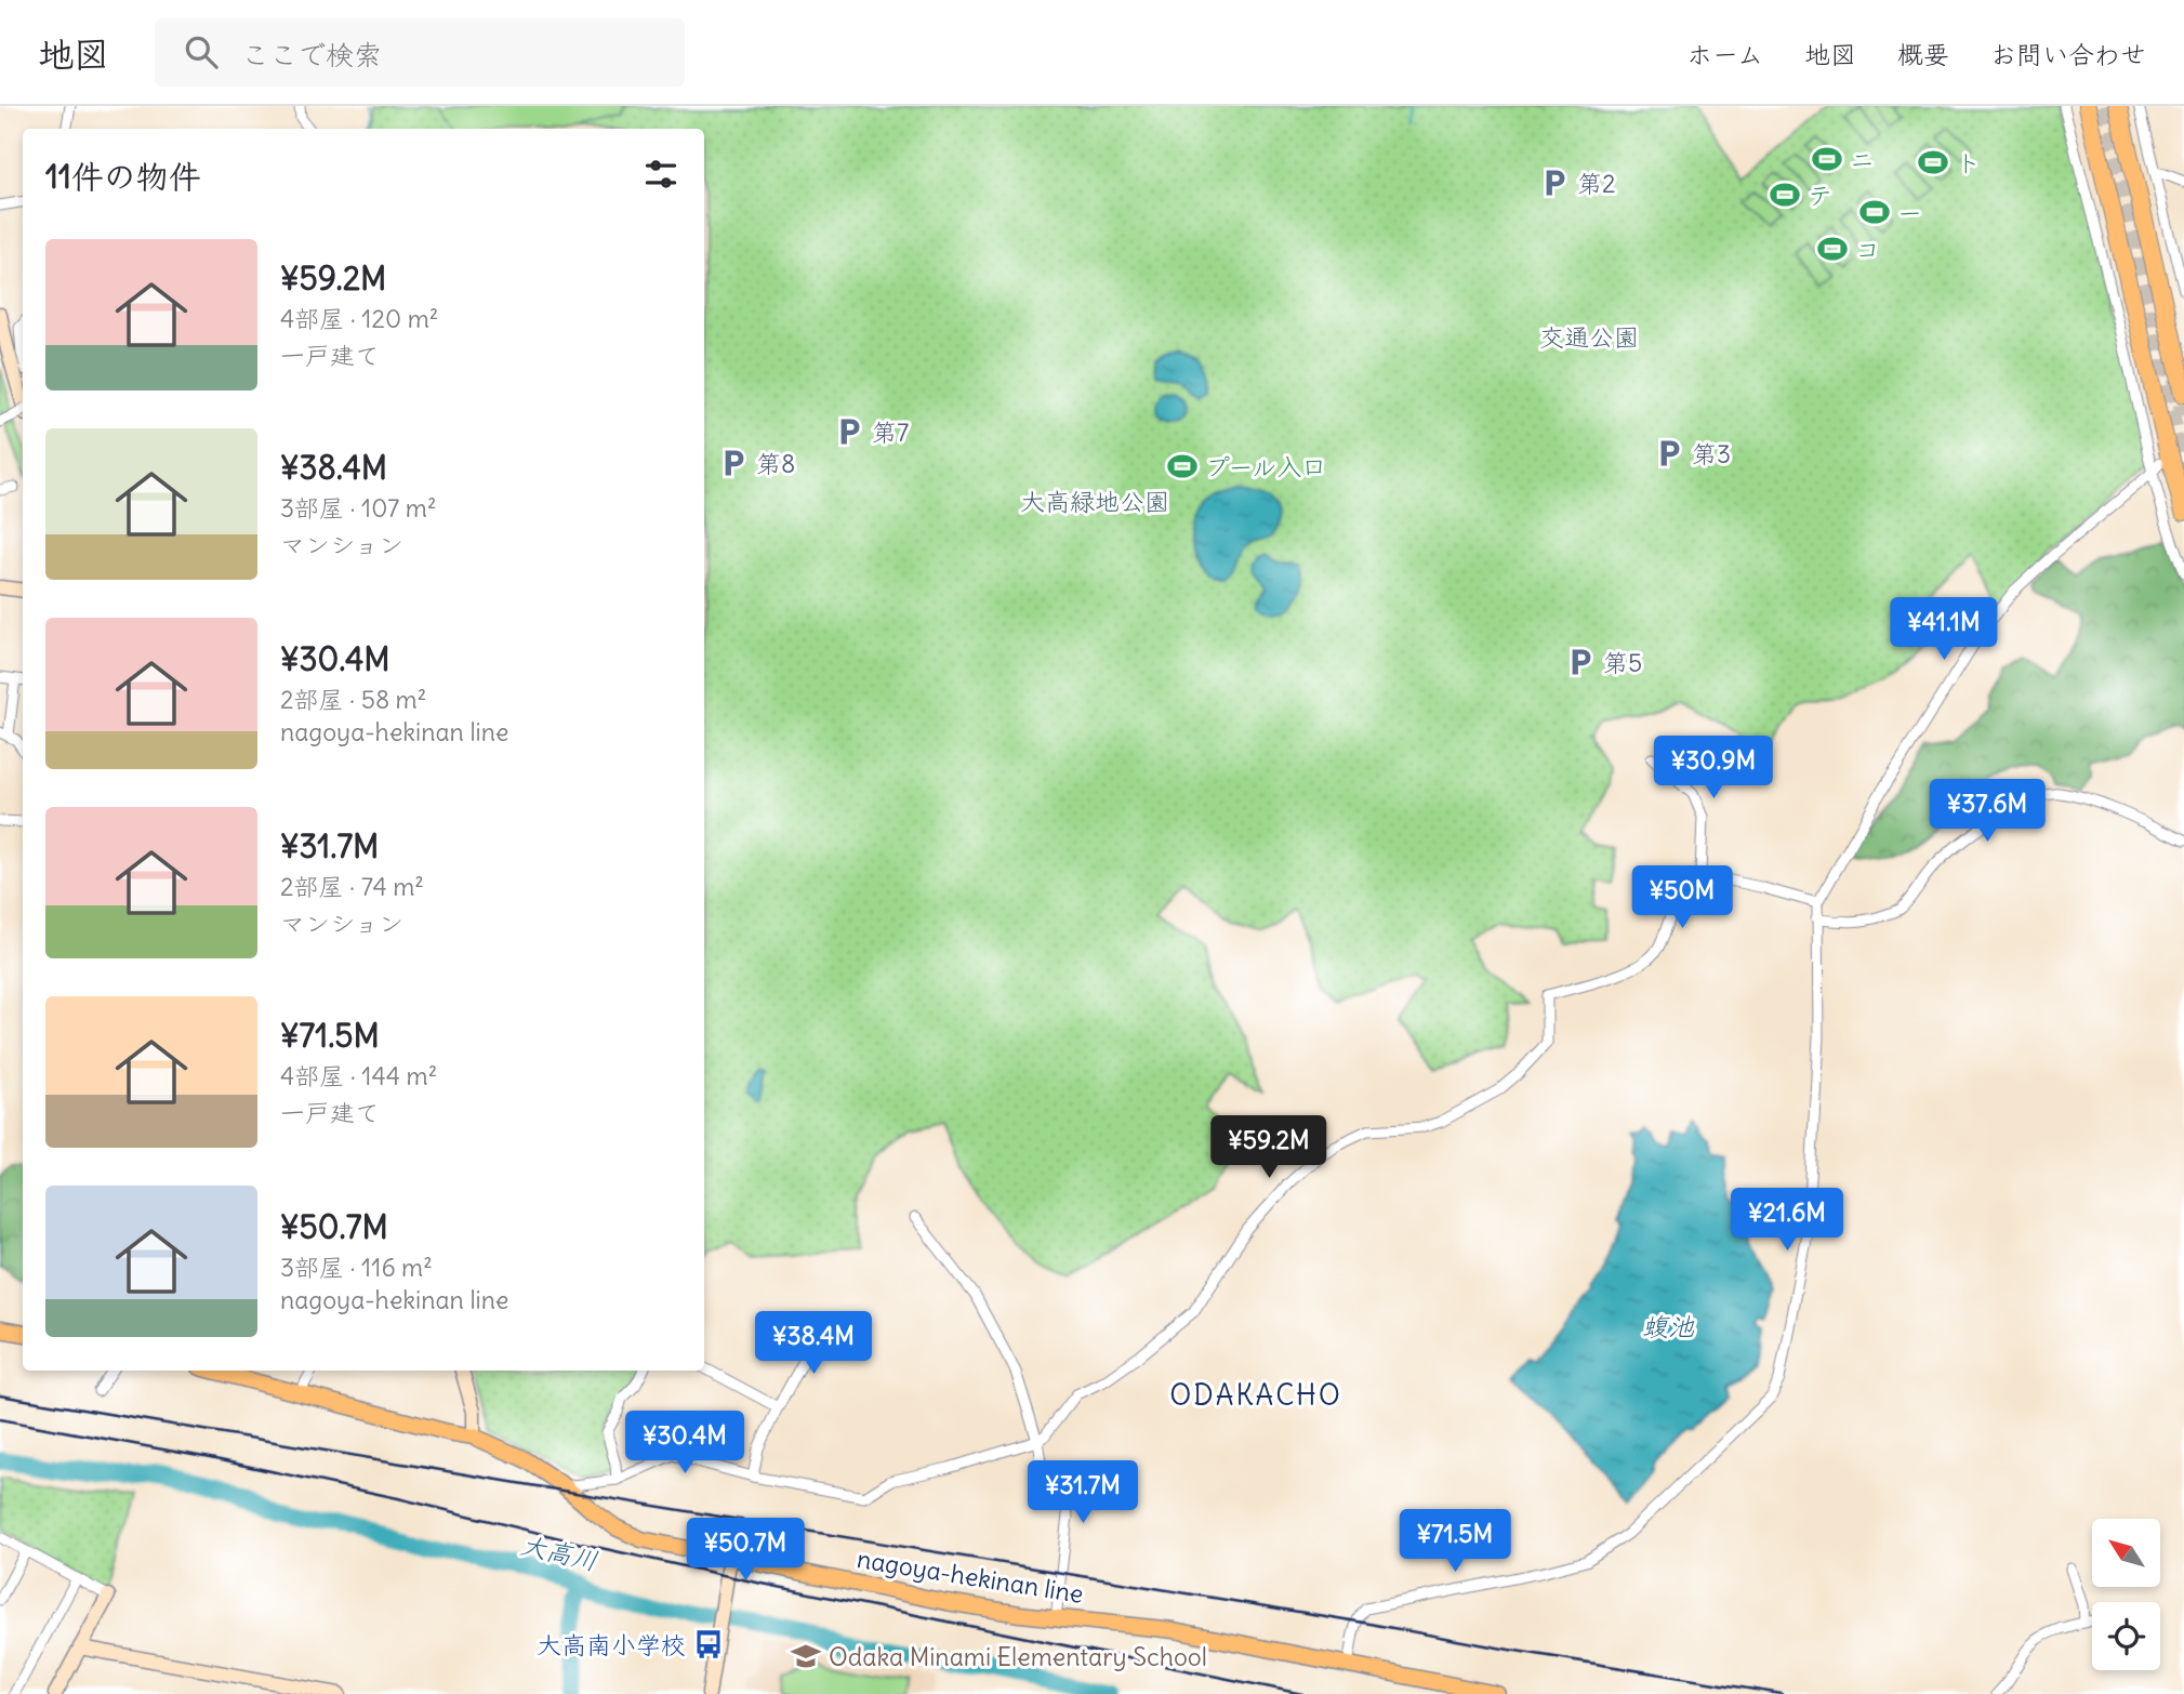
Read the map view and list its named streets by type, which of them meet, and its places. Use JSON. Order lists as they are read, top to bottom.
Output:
{
  "streets": {
    "main road": ["nagoya-hekinan line"]
  },
  "districts": ["ODAKACHO"],
  "water": ["蝮池", "大高川"],
  "parks": ["交通公園", "大高緑地公園"],
  "places": {
    "sports": [
      "ニ",
      "ト",
      "テ",
      "ー",
      "コ",
      "プール入口"
    ],
    "parking": [
      "第2",
      "第7",
      "第3",
      "第8",
      "第5"
    ],
    "bus stop": ["大高南小学校"],
    "school or university": ["Odaka Minami Elementary School"]
  },
  "north": "top left",
  "page": {
    "header": "地図",
    "search": "ここで検索",
    "nav": [
      "ホーム",
      "地図",
      "概要",
      "お問い合わせ"
    ],
    "heading": "11件の物件",
    "list": [
      {
        "name": "¥59.2M",
        "note": "4部屋 · 120 m² · 一戸建て"
      },
      {
        "name": "¥38.4M",
        "note": "3部屋 · 107 m² · マンション"
      },
      {
        "name": "¥30.4M",
        "note": "2部屋 · 58 m² · nagoya-hekinan line"
      },
      {
        "name": "¥31.7M",
        "note": "2部屋 · 74 m² · マンション"
      },
      {
        "name": "¥71.5M",
        "note": "4部屋 · 144 m² · 一戸建て"
      },
      {
        "name": "¥50.7M",
        "note": "3部屋 · 116 m² · nagoya-hekinan line"
      }
    ],
    "price": [
      "¥41.1M",
      "¥30.9M",
      "¥37.6M",
      "¥50M",
      "¥59.2M",
      "¥21.6M",
      "¥38.4M",
      "¥30.4M",
      "¥31.7M",
      "¥71.5M",
      "¥50.7M"
    ]
  }
}
